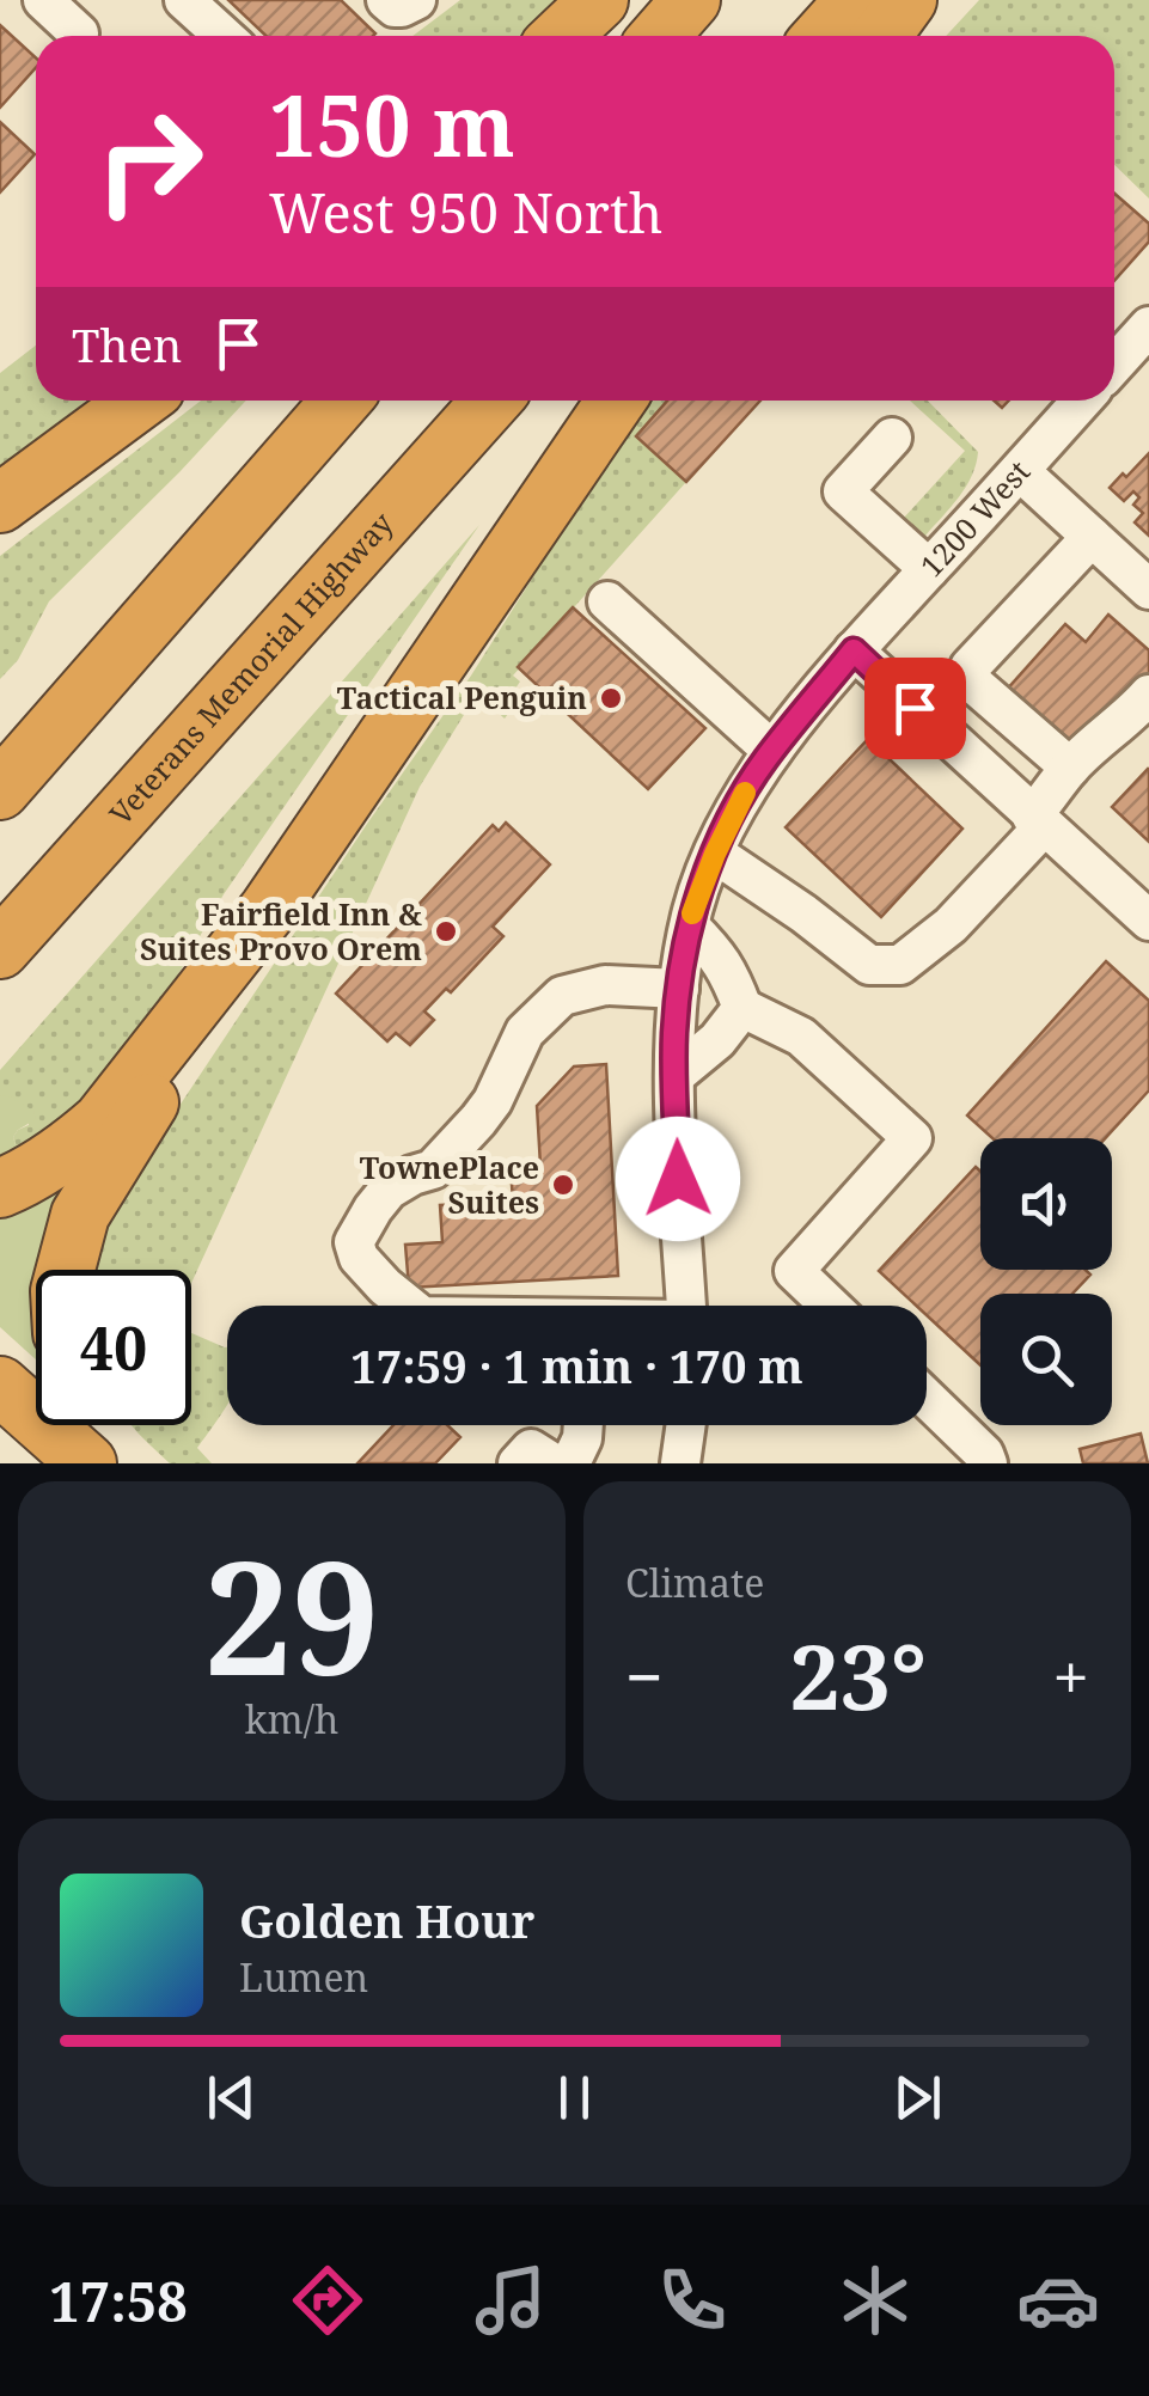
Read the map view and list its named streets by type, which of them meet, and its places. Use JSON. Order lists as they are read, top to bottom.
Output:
{
  "streets": {
    "highway": ["Veterans Memorial Highway"],
    "street": ["1200 West"]
  },
  "places": ["Tactical Penguin", "Fairfield Inn & Suites Provo Orem", "TownePlace Suites"],
  "page": {
    "turn": ["150 m", "West 950 North"],
    "then": "Then",
    "limit": "40",
    "trip": "17:59 · 1 min · 170 m",
    "tile": [
      ["29", "km/h"],
      "Climate"
    ],
    "heat": ["−", "23°", "+"],
    "song": ["Golden Hour", "Lumen"],
    "tabs": "17:58"
  }
}
